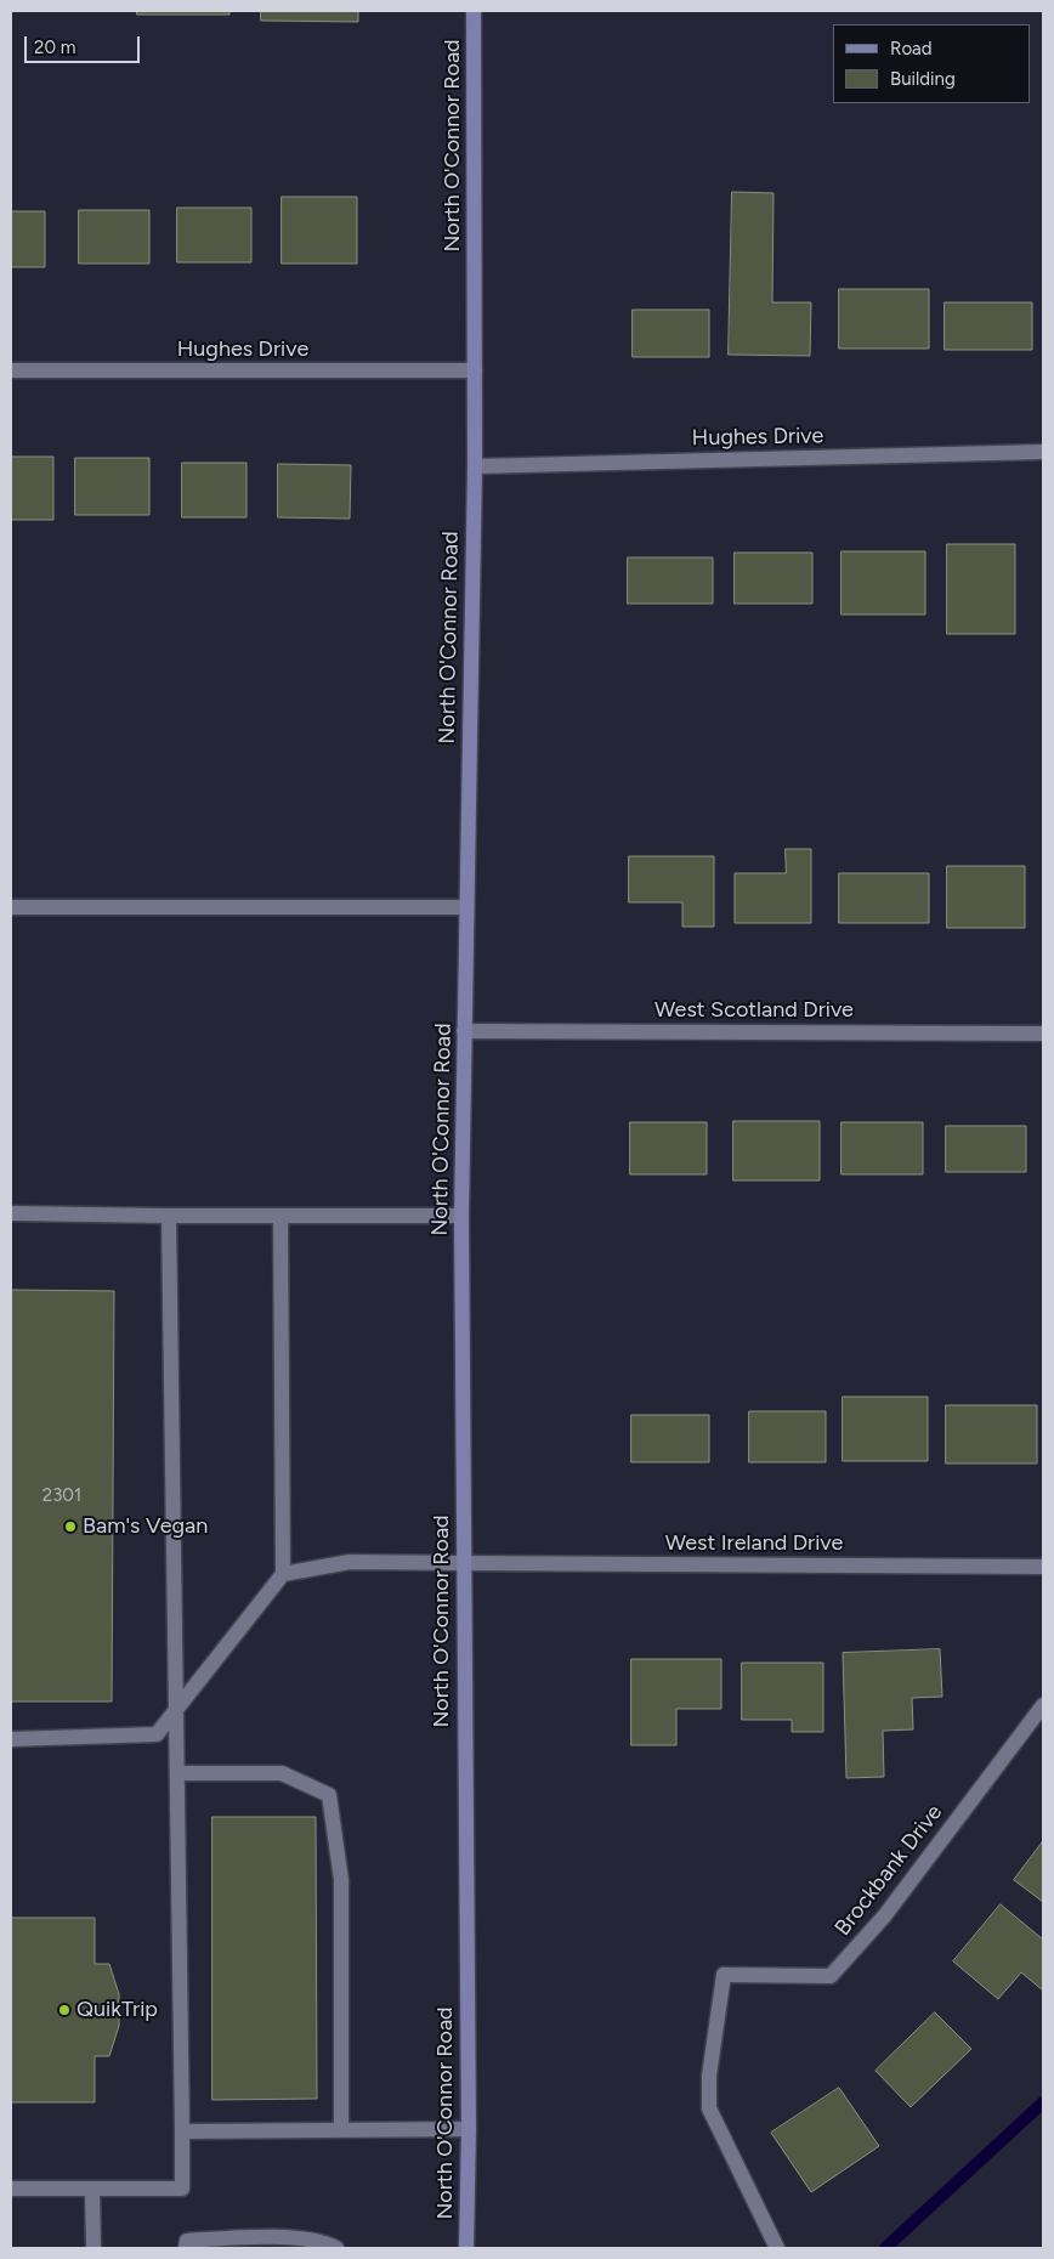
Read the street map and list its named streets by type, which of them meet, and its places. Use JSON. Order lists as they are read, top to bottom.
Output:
{
  "streets": {
    "main road": ["North O'Connor Road"],
    "street": [
      "Hughes Drive",
      "West Scotland Drive",
      "West Ireland Drive",
      "Brockbank Drive"
    ]
  },
  "crossings": [
    ["North O'Connor Road", "Hughes Drive"],
    ["North O'Connor Road", "West Scotland Drive"],
    ["North O'Connor Road", "West Ireland Drive"]
  ],
  "places": ["Bam's Vegan", "QuikTrip"],
  "house_numbers": ["2301"],
  "legend": ["Road", "Building"],
  "scale_bar": "20 m"
}
